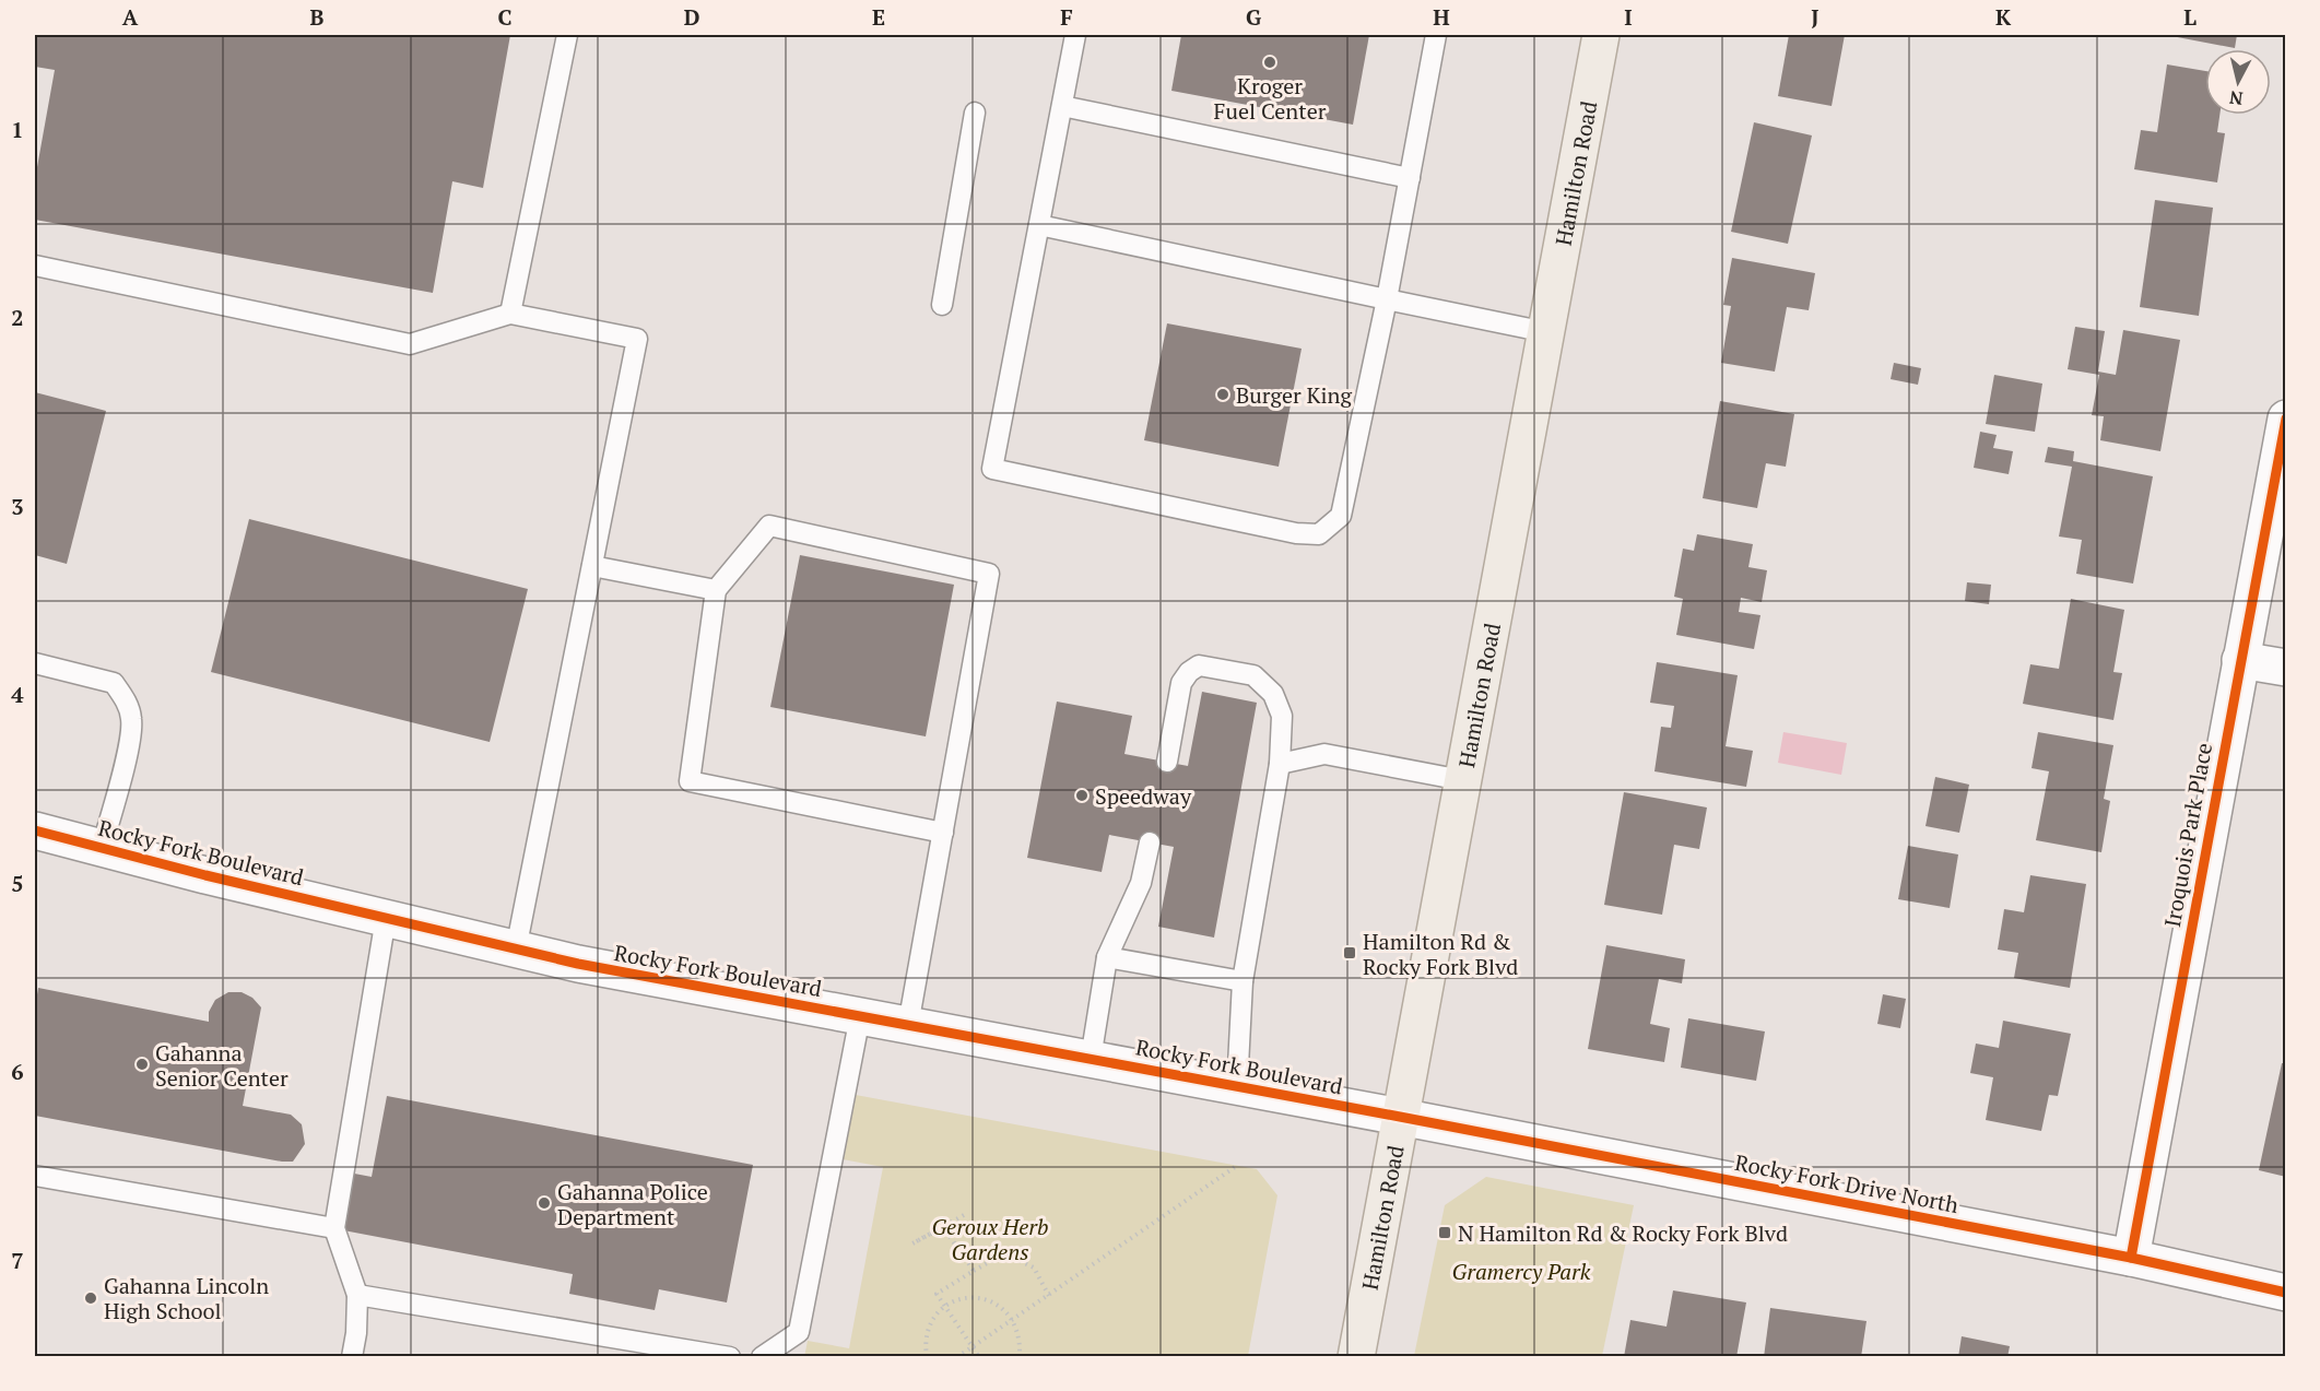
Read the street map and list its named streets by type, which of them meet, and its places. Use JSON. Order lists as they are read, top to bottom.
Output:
{
  "streets": {
    "main road": ["Hamilton Road"],
    "street": ["Iroquois Park Place", "Rocky Fork Boulevard", "Rocky Fork Drive North"]
  },
  "crossings": [
    ["Hamilton Road", "Rocky Fork Boulevard"],
    ["Hamilton Road", "Rocky Fork Drive North"],
    ["Iroquois Park Place", "Rocky Fork Drive North"],
    ["Rocky Fork Boulevard", "Rocky Fork Drive North"]
  ],
  "parks": ["Geroux Herb Gardens", "Gramercy Park"],
  "places": {
    "other": [
      "Kroger Fuel Center",
      "Burger King",
      "Speedway",
      "Gahanna Senior Center",
      "Gahanna Police Department",
      "Gahanna Lincoln High School"
    ],
    "transit": ["Hamilton Rd & Rocky Fork Blvd", "N Hamilton Rd & Rocky Fork Blvd"]
  },
  "north": "bottom",
  "grid": {
    "columns": [
      "A",
      "B",
      "C",
      "D",
      "E",
      "F",
      "G",
      "H",
      "I",
      "J",
      "K",
      "L"
    ],
    "rows": [
      "1",
      "2",
      "3",
      "4",
      "5",
      "6",
      "7"
    ]
  }
}
